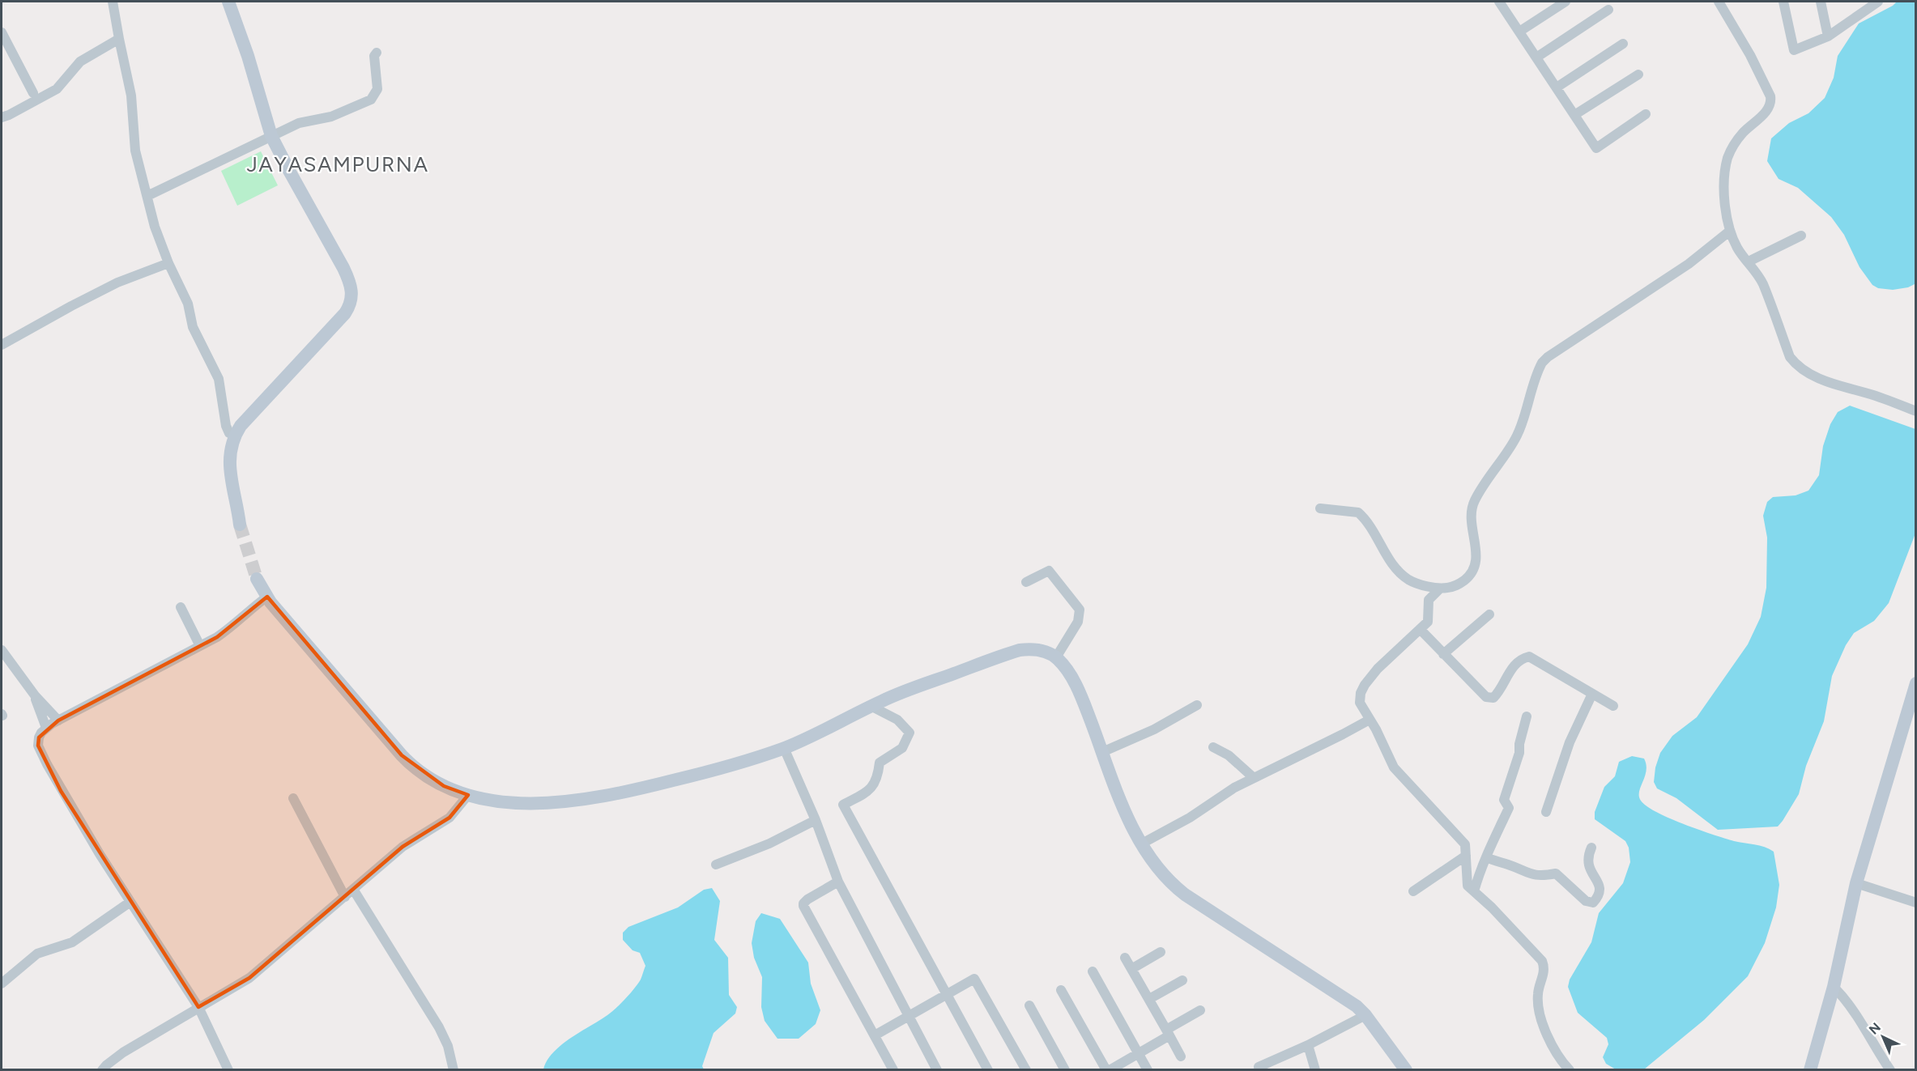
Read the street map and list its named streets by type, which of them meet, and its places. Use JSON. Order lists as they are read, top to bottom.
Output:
{
  "districts": ["JAYASAMPURNA"],
  "north": "top left"
}
